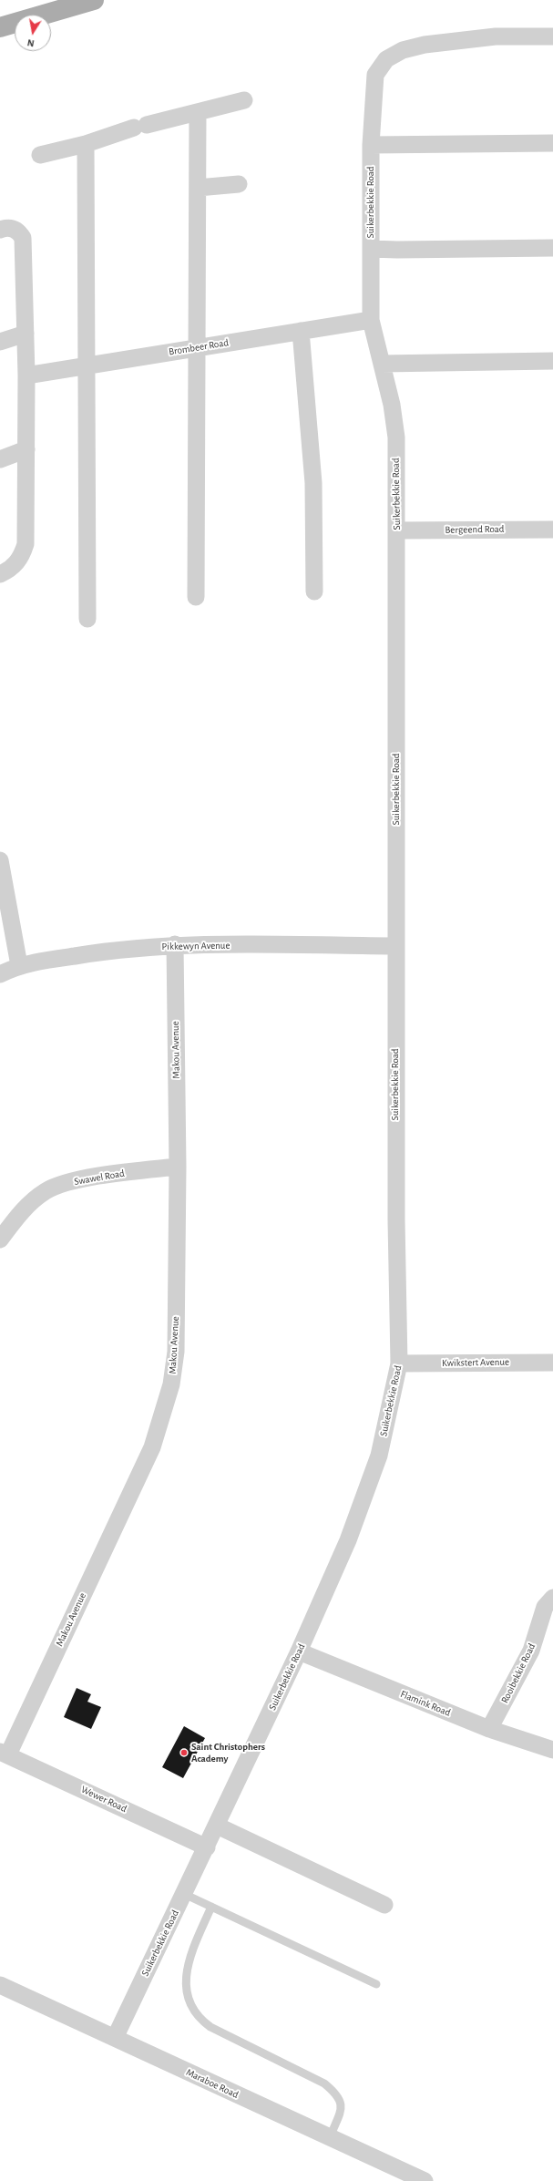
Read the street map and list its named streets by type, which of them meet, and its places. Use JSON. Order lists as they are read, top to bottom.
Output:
{
  "streets": {
    "street": [
      "Suikerbekkie Road",
      "Brombeer Road",
      "Bergeend Road",
      "Pikkewyn Avenue",
      "Makou Avenue",
      "Swawel Road",
      "Kwikstert Avenue",
      "Rooibekkie Road",
      "Flamink Road",
      "Wewer Road",
      "Maraboe Road"
    ]
  },
  "crossings": [
    ["Suikerbekkie Road", "Brombeer Road"],
    ["Suikerbekkie Road", "Bergeend Road"],
    ["Suikerbekkie Road", "Pikkewyn Avenue"],
    ["Suikerbekkie Road", "Kwikstert Avenue"],
    ["Suikerbekkie Road", "Flamink Road"],
    ["Suikerbekkie Road", "Wewer Road"],
    ["Suikerbekkie Road", "Maraboe Road"],
    ["Pikkewyn Avenue", "Makou Avenue"],
    ["Makou Avenue", "Swawel Road"],
    ["Makou Avenue", "Wewer Road"],
    ["Rooibekkie Road", "Flamink Road"]
  ],
  "places": ["Saint Christophers Academy"],
  "north": "bottom"
}
